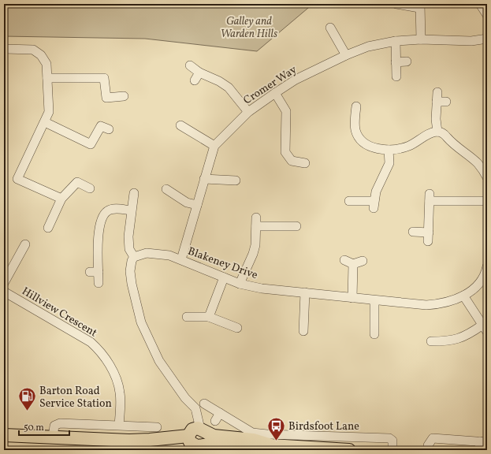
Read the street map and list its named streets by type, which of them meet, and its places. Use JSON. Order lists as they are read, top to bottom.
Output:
{
  "streets": {
    "street": ["Cromer Way", "Blakeney Drive", "Hillview Crescent"]
  },
  "crossings": [
    ["Cromer Way", "Blakeney Drive"]
  ],
  "parks": ["Galley and Warden Hills"],
  "places": {
    "fuel station": ["Barton Road Service Station"],
    "bus stop": ["Birdsfoot Lane"]
  },
  "scale_bar": "50 m"
}
